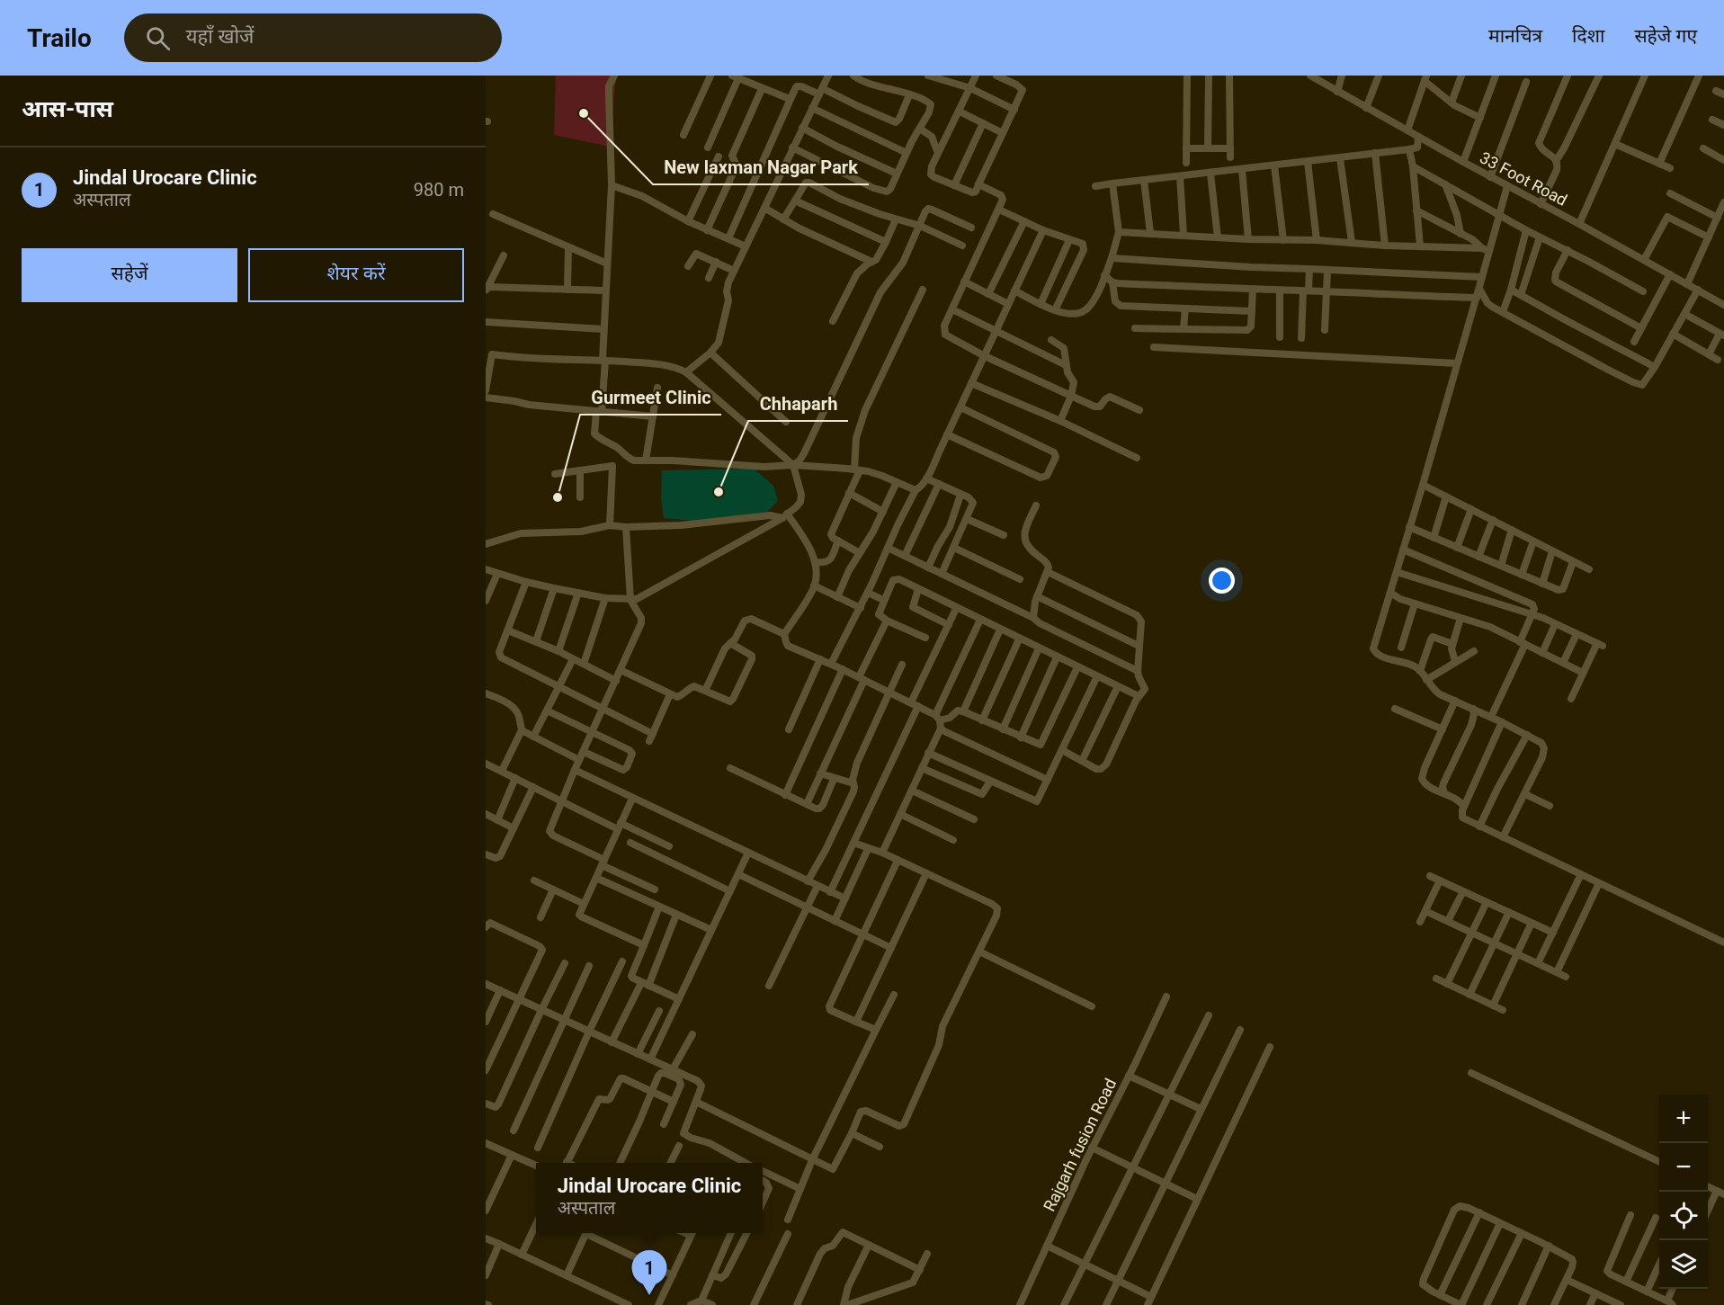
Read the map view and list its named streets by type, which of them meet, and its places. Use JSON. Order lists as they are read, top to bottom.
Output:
{
  "streets": {
    "street": ["33 Foot Road", "Rajgarh fusion Road"]
  },
  "places": ["New laxman Nagar Park", "Chhaparh", "Gurmeet Clinic"],
  "page": {
    "header": "Trailo",
    "search": "यहाँ खोजें",
    "nav": ["मानचित्र", "दिशा", "सहेजे गए"],
    "heading": "आस-पास",
    "list": [
      {
        "mark": "1",
        "name": "Jindal Urocare Clinic",
        "note": "अस्पताल",
        "value": "980 m"
      }
    ],
    "buttons": ["सहेजें", "शेयर करें"],
    "map_buttons": ["+", "−"],
    "popup": ["Jindal Urocare Clinic", "अस्पताल"],
    "pins": "1"
  }
}
